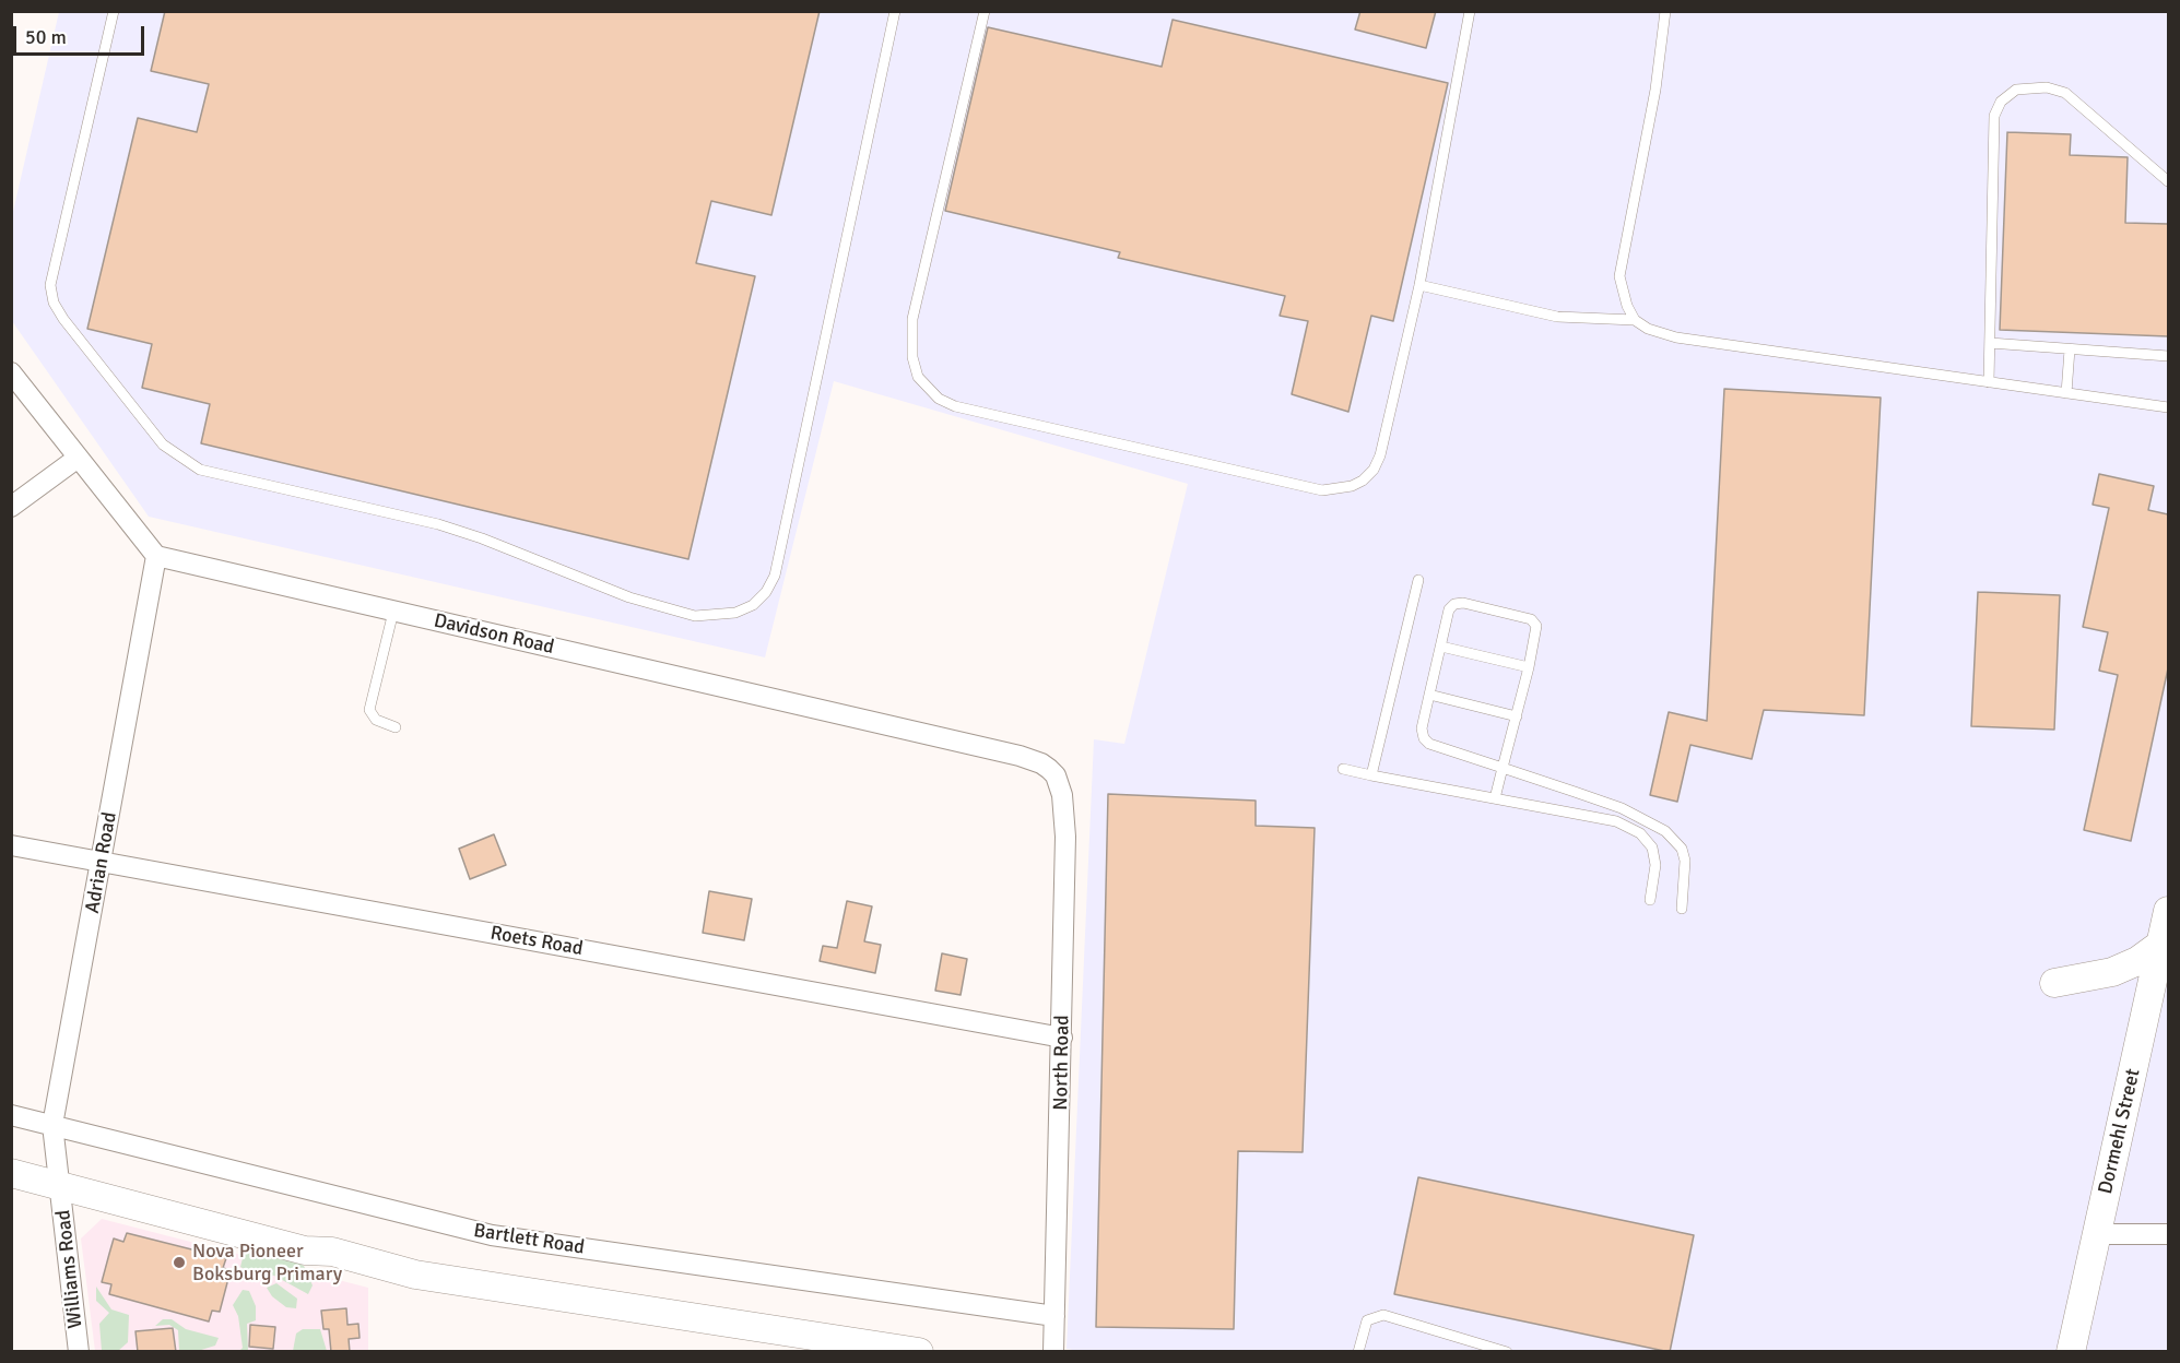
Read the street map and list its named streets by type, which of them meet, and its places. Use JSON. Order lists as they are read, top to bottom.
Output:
{
  "streets": {
    "street": [
      "Davidson Road",
      "Adrian Road",
      "Roets Road",
      "North Road",
      "Dormehl Street",
      "Bartlett Road",
      "Williams Road"
    ]
  },
  "crossings": [
    ["Davidson Road", "Adrian Road"],
    ["Davidson Road", "North Road"],
    ["Adrian Road", "Roets Road"],
    ["Adrian Road", "Bartlett Road"],
    ["Adrian Road", "Williams Road"],
    ["Roets Road", "North Road"],
    ["North Road", "Bartlett Road"]
  ],
  "places": ["Nova Pioneer Boksburg Primary"],
  "scale_bar": "50 m"
}
